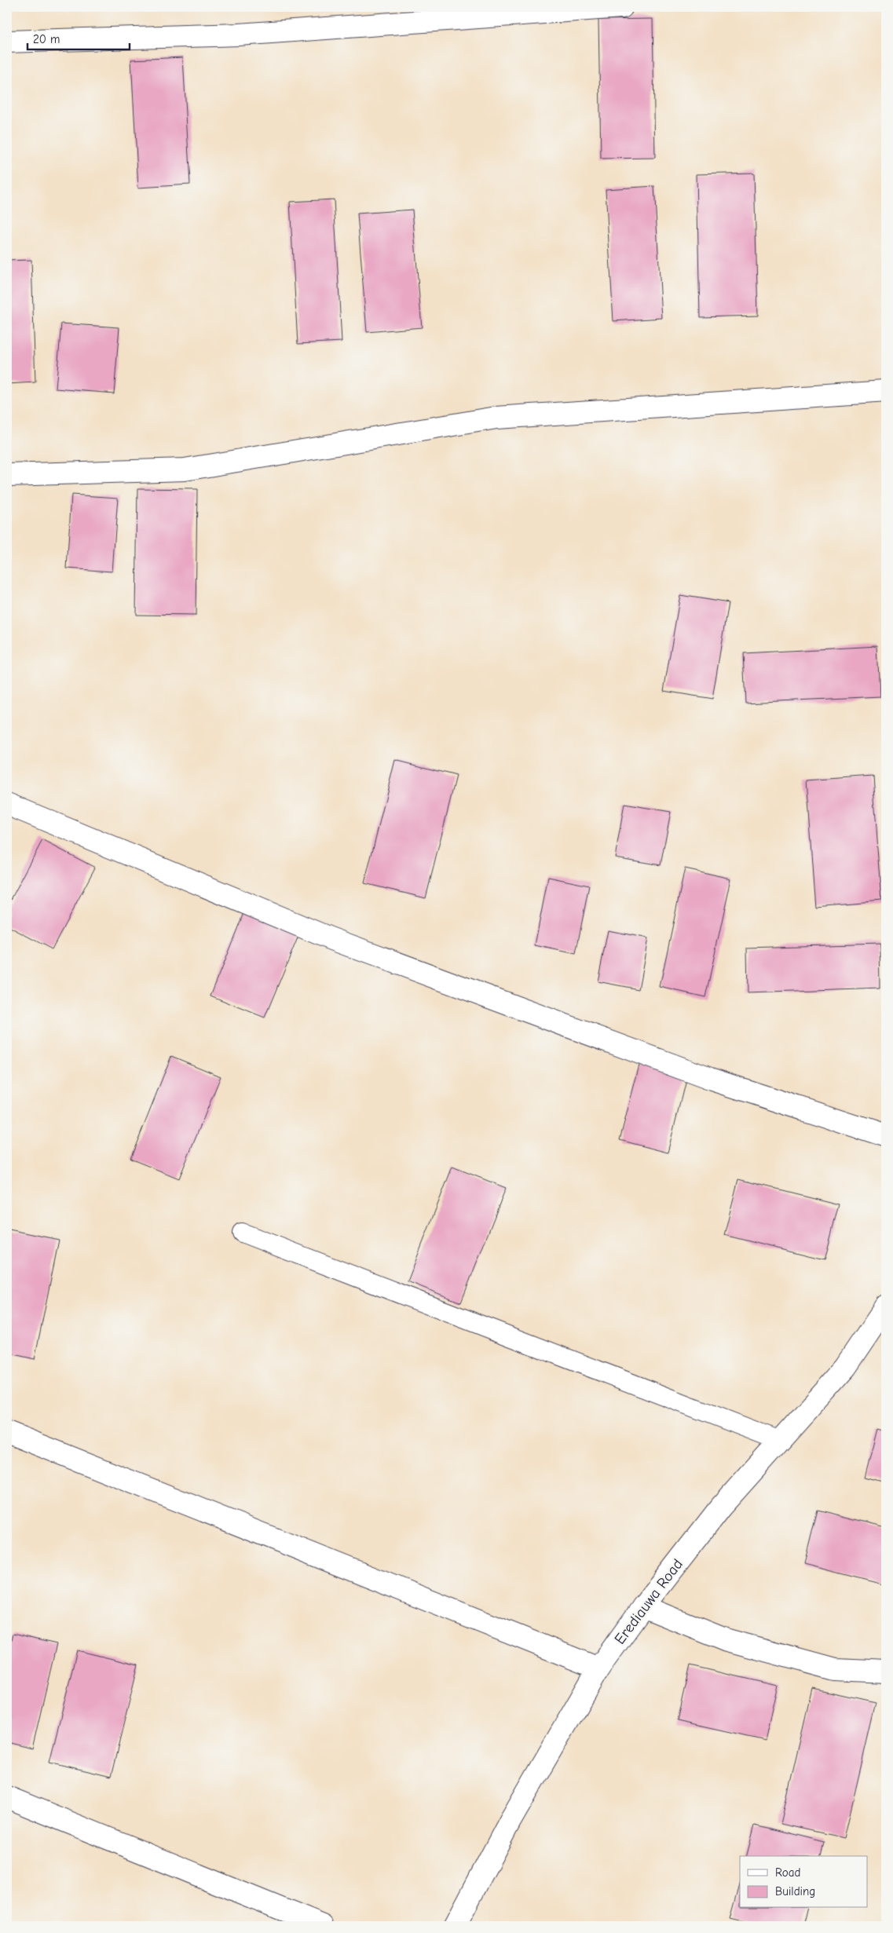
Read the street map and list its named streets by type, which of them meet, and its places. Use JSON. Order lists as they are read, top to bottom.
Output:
{
  "streets": {
    "street": ["Erediauwa Road"]
  },
  "legend": ["Road", "Building"],
  "scale_bar": "20 m"
}
